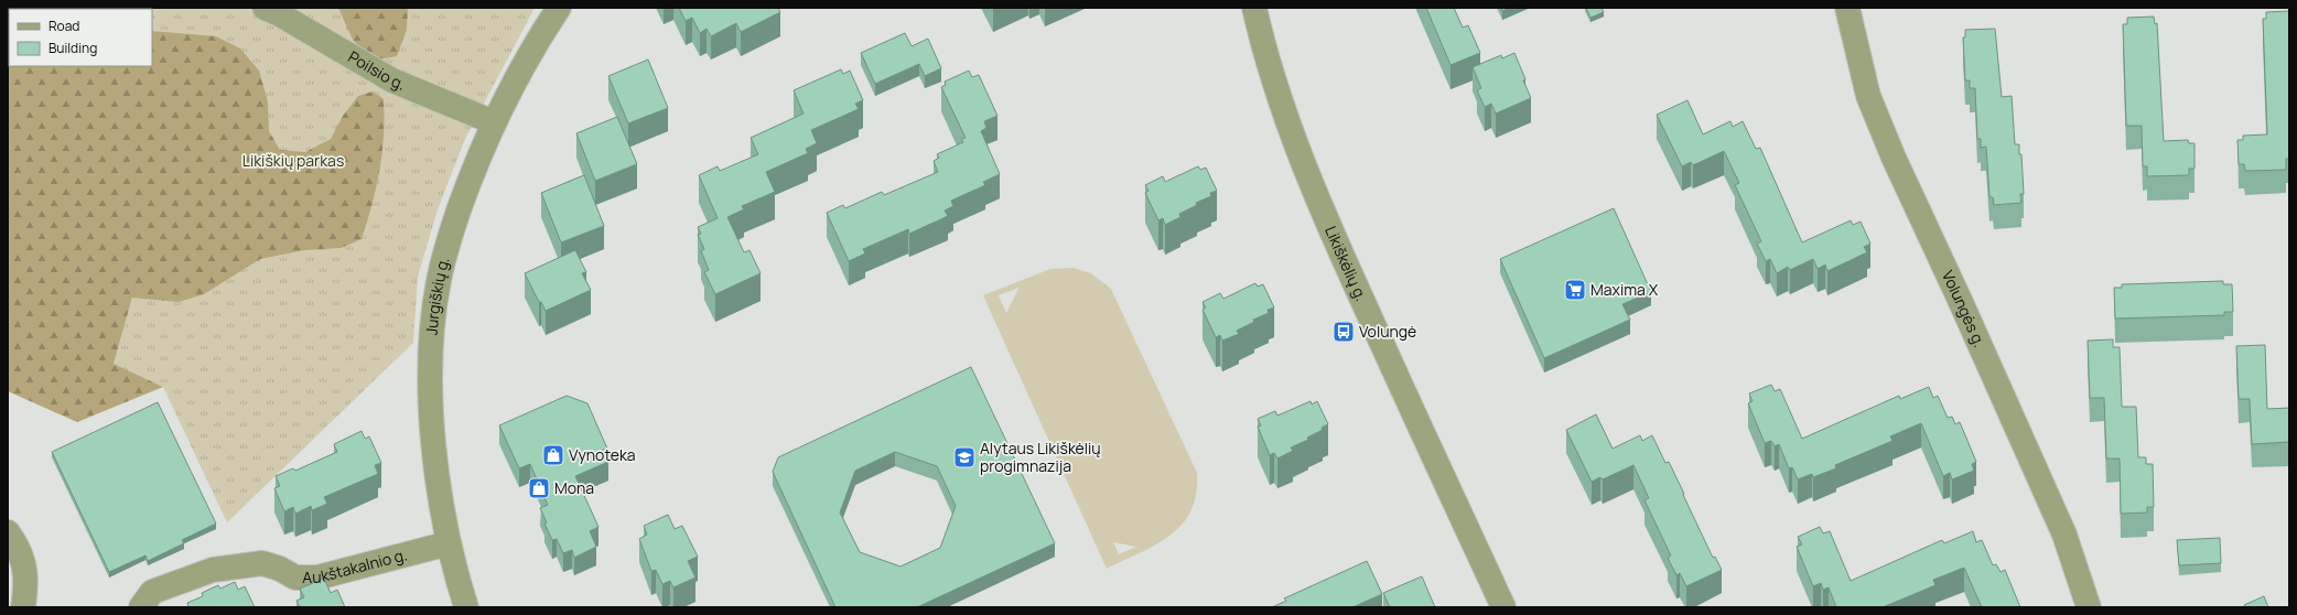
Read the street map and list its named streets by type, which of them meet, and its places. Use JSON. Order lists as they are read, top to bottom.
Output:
{
  "streets": {
    "street": [
      "Poilsio g.",
      "Likiškėlių g.",
      "Jurgiškių g.",
      "Volungės g.",
      "Aukštakalnio g."
    ]
  },
  "crossings": [
    ["Poilsio g.", "Jurgiškių g."],
    ["Jurgiškių g.", "Aukštakalnio g."]
  ],
  "parks": ["Likiškių parkas"],
  "places": {
    "supermarket": ["Maxima X"],
    "bus stop": ["Volungė"],
    "shop": ["Vynoteka", "Mona"],
    "school or university": ["Alytaus Likiškėlių progimnazija"]
  },
  "legend": ["Road", "Building"]
}
